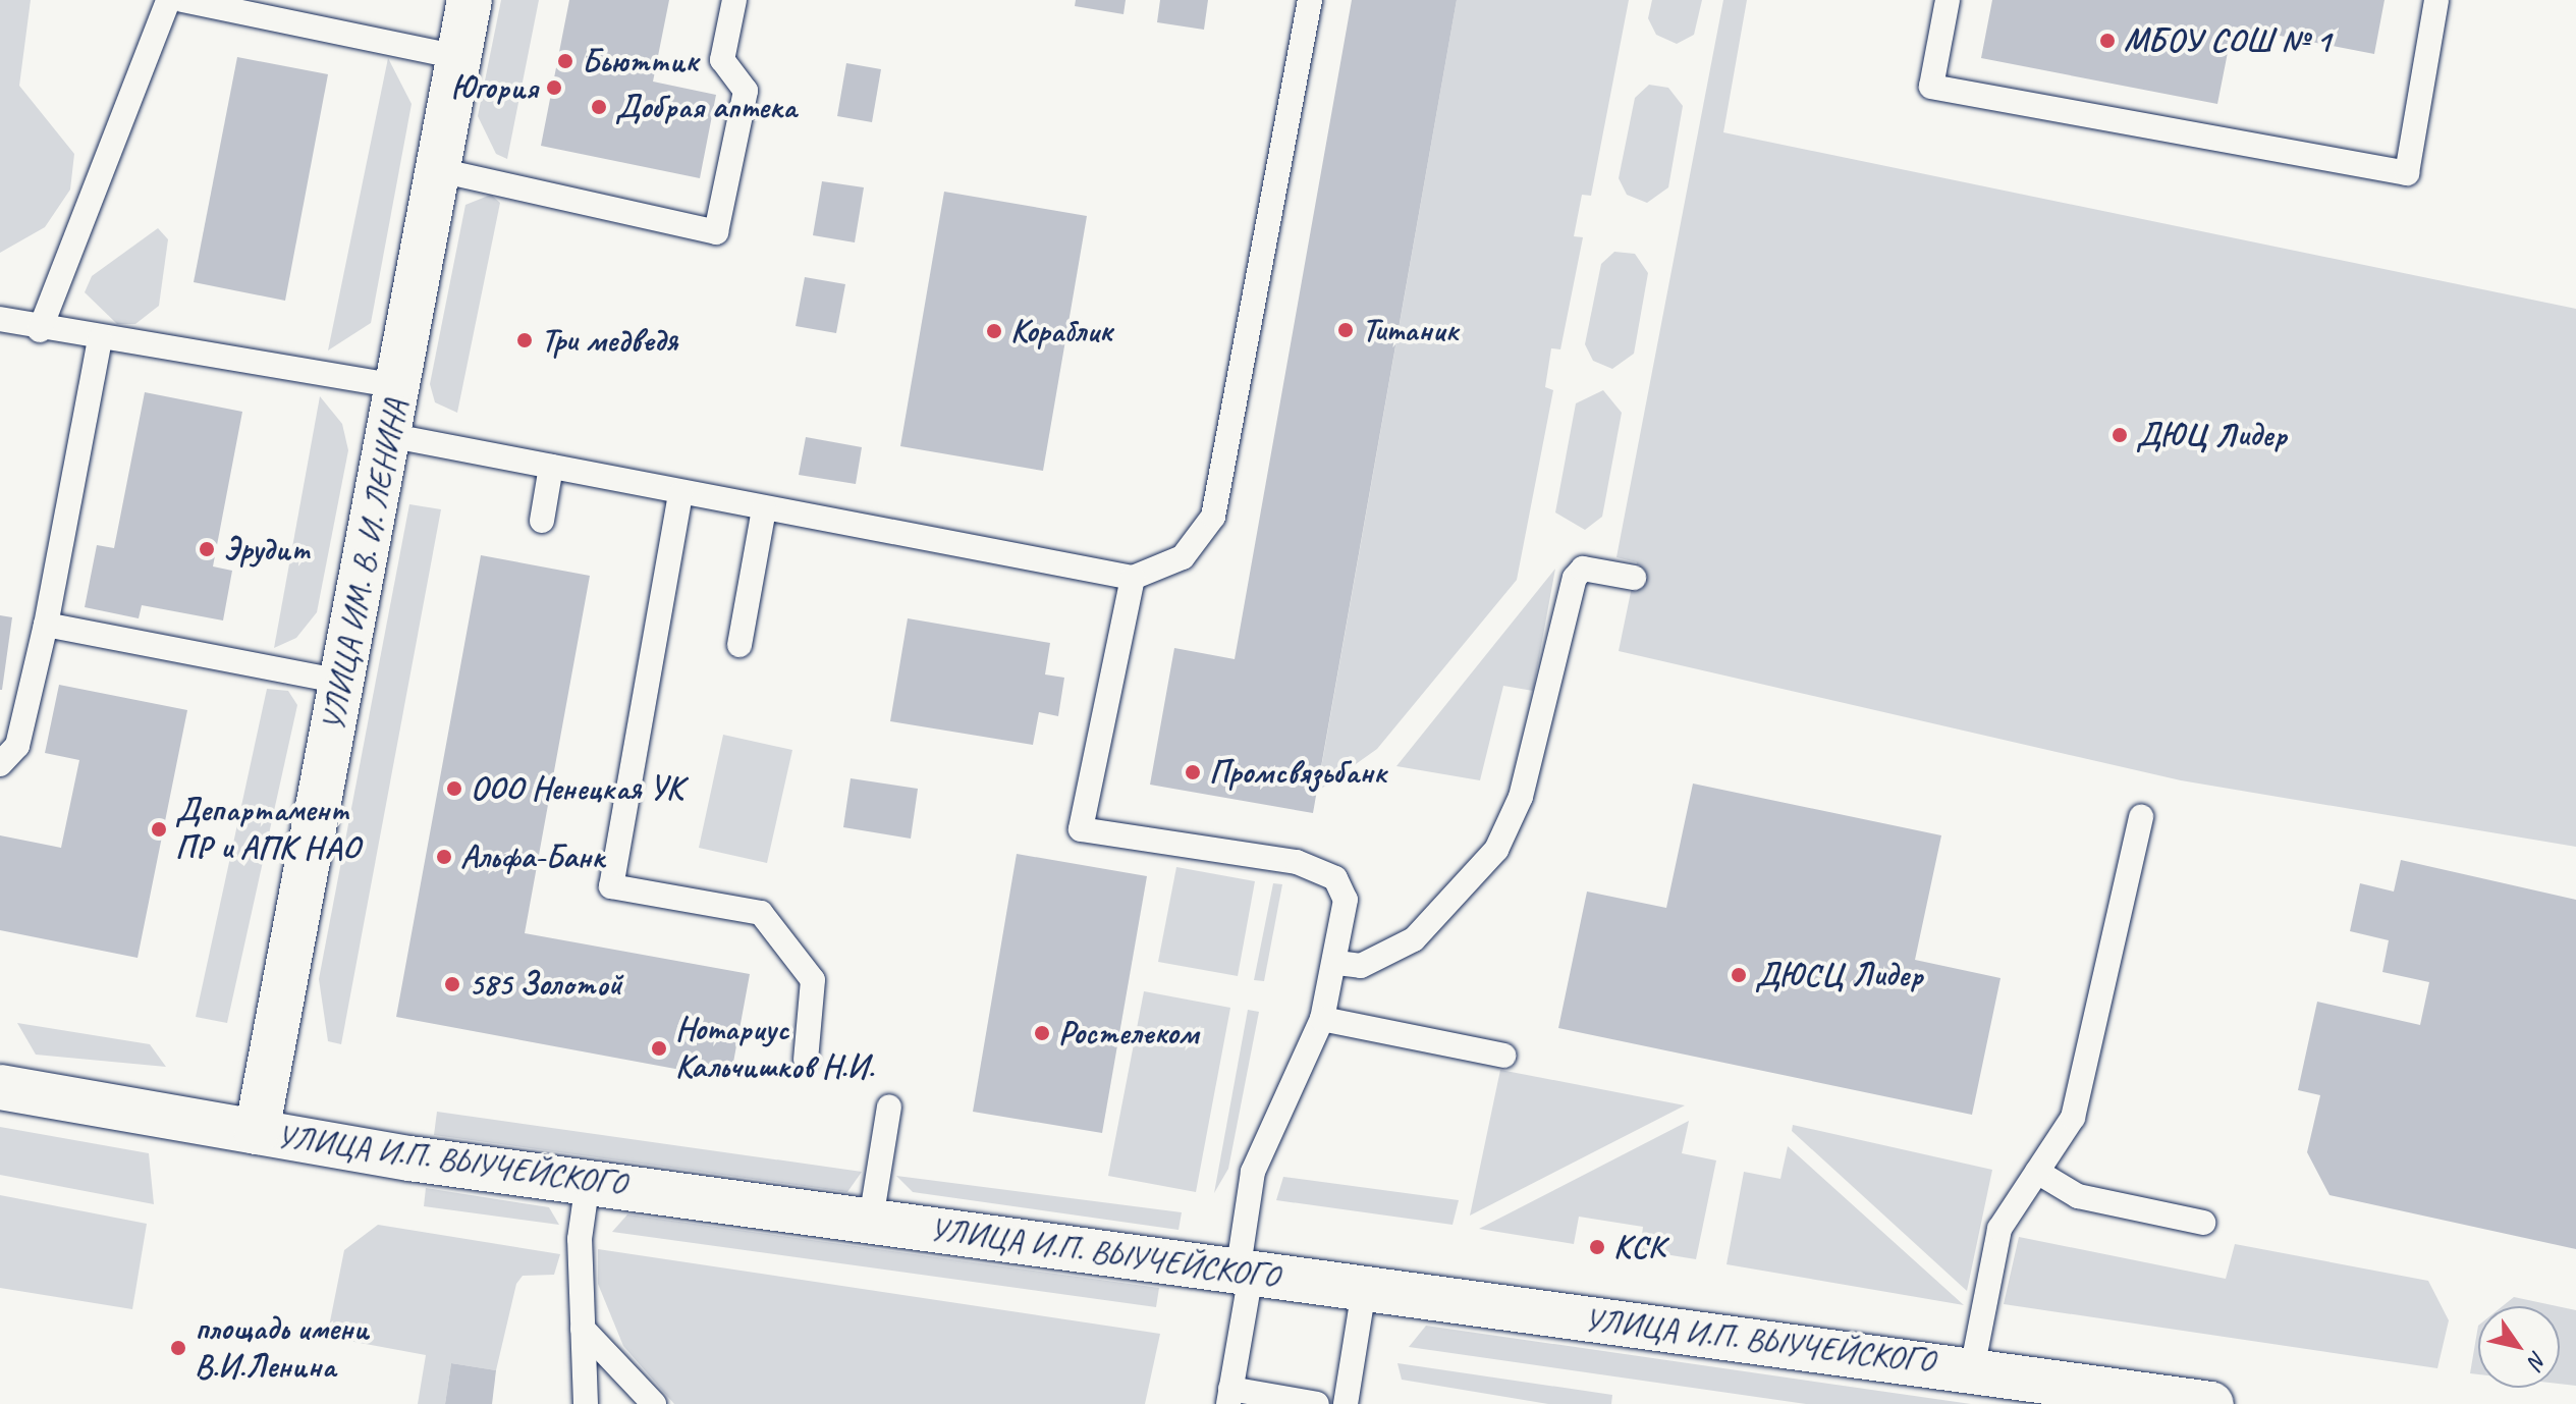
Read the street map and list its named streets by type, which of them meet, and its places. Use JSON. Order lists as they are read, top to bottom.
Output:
{
  "streets": {
    "main road": ["УЛИЦА ИМ. В. И. ЛЕНИНА", "УЛИЦА И.П. ВЫУЧЕЙСКОГО"]
  },
  "crossings": [
    ["УЛИЦА ИМ. В. И. ЛЕНИНА", "УЛИЦА И.П. ВЫУЧЕЙСКОГО"]
  ],
  "places": [
    "МБОУ СОШ № 1",
    "Бьюттик",
    "Югория",
    "Добрая аптека",
    "Титаник",
    "Кораблик",
    "Три медведя",
    "ДЮЦ Лидер",
    "Эрудит",
    "Промсвязьбанк",
    "ООО Ненецкая УК",
    "Департамент ПР и АПК НАО",
    "Альфа-Банк",
    "ДЮСЦ Лидер",
    "585 Золотой",
    "Ростелеком",
    "Нотариус Кальчишков Н.И.",
    "КСК",
    "площадь имени В.И.Ленина"
  ],
  "north": "bottom right"
}
